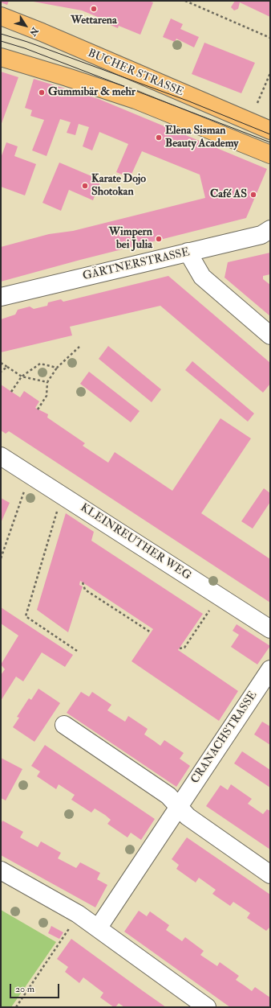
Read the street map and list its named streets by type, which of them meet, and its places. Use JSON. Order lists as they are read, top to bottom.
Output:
{
  "streets": {
    "main road": ["BUCHER STRASSE"],
    "street": ["GÄRTNERSTRASSE", "KLEINREUTHER WEG", "CRANACHSTRASSE"]
  },
  "places": [
    "Wettarena",
    "Gummibär & mehr",
    "Elena Sisman Beauty Academy",
    "Karate Dojo Shotokan",
    "Café AS",
    "Wimpern bei Julia"
  ],
  "scale_bar": "20 m",
  "north": "bottom right"
}
